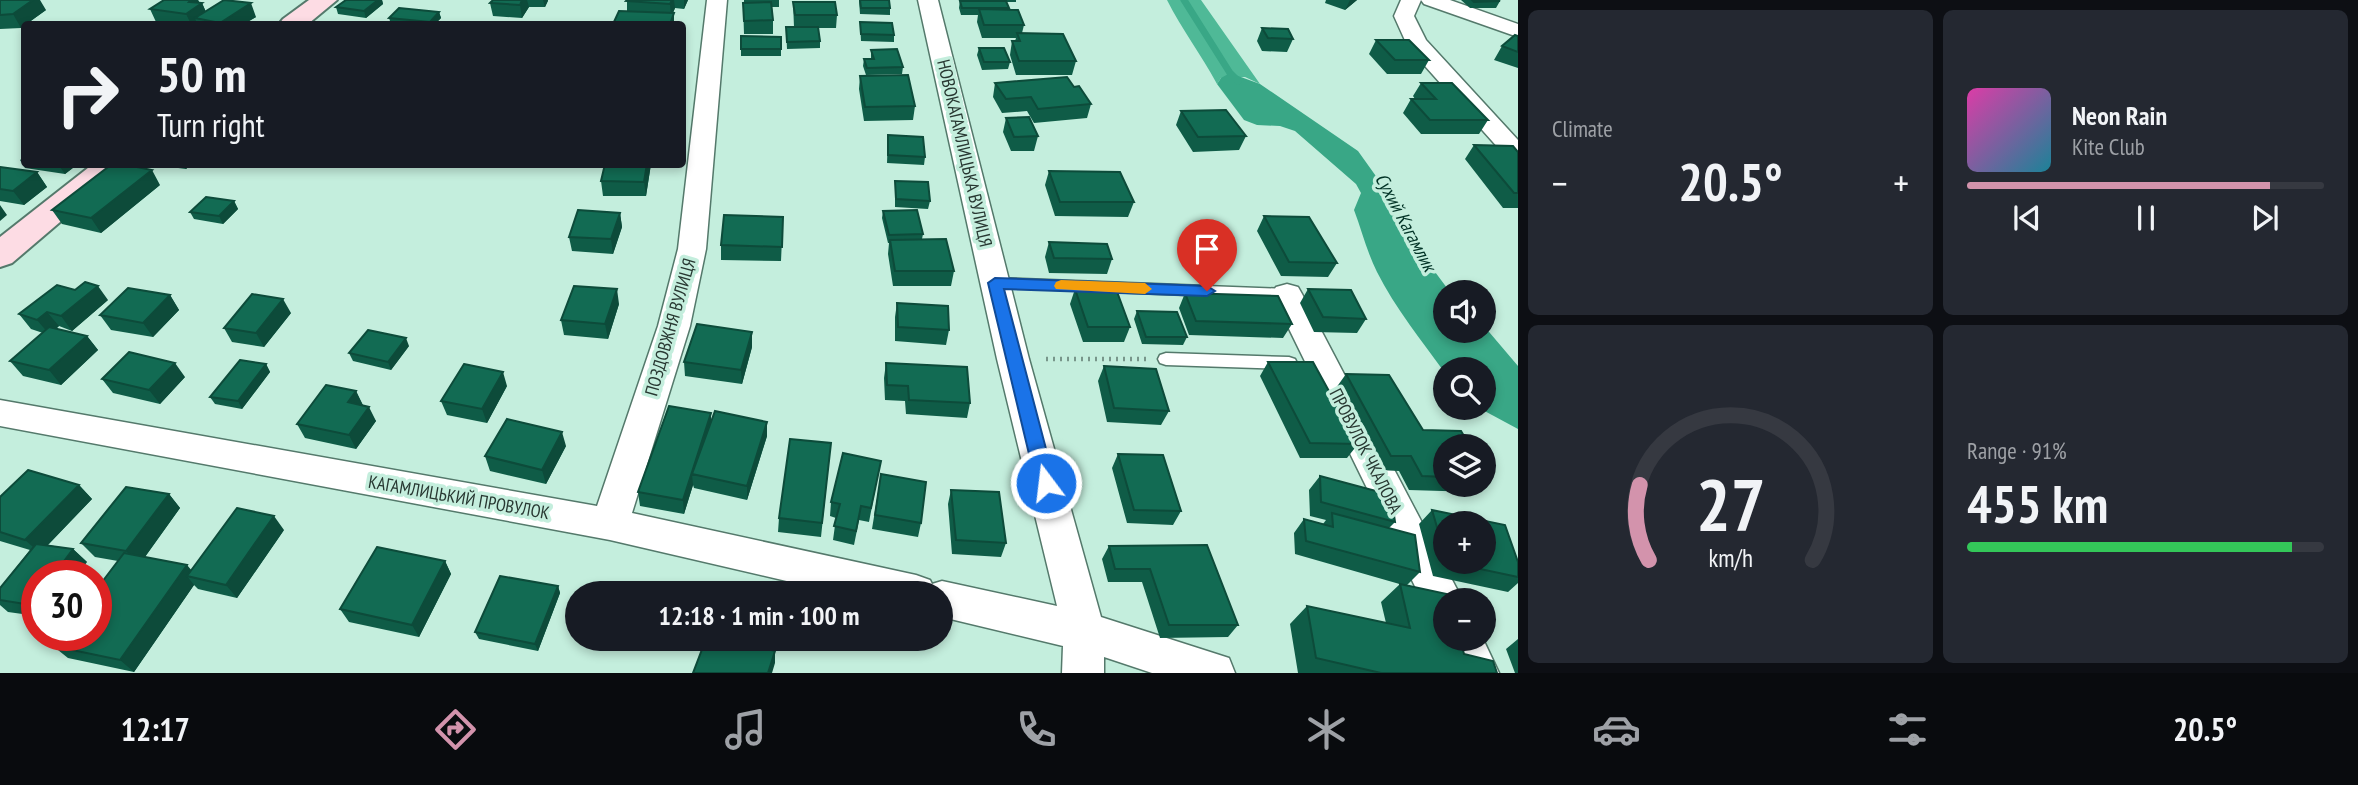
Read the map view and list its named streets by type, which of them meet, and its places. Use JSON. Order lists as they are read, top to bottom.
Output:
{
  "streets": {
    "street": [
      "НОВОКАГАМЛИЦЬКА ВУЛИЦЯ",
      "ПОЗДОВЖНЯ ВУЛИЦЯ",
      "ПРОВУЛОК ЧКАЛОВА",
      "КАГАМЛИЦЬКИЙ ПРОВУЛОК"
    ]
  },
  "crossings": [
    ["ПОЗДОВЖНЯ ВУЛИЦЯ", "КАГАМЛИЦЬКИЙ ПРОВУЛОК"]
  ],
  "water": ["Сухий Кагамлик"],
  "page": {
    "tile": [
      "Climate",
      ["Range · 91%", "455 km"]
    ],
    "turn": ["50 m", "Turn right"],
    "song": ["Neon Rain", "Kite Club"],
    "heat": ["−", "20.5°", "+"],
    "map_buttons": ["+", "−"],
    "limit": "30",
    "trip": "12:18 · 1 min · 100 m",
    "tabs": ["12:17", "20.5°"],
    "gauge": ["27", "km/h"]
  }
}
